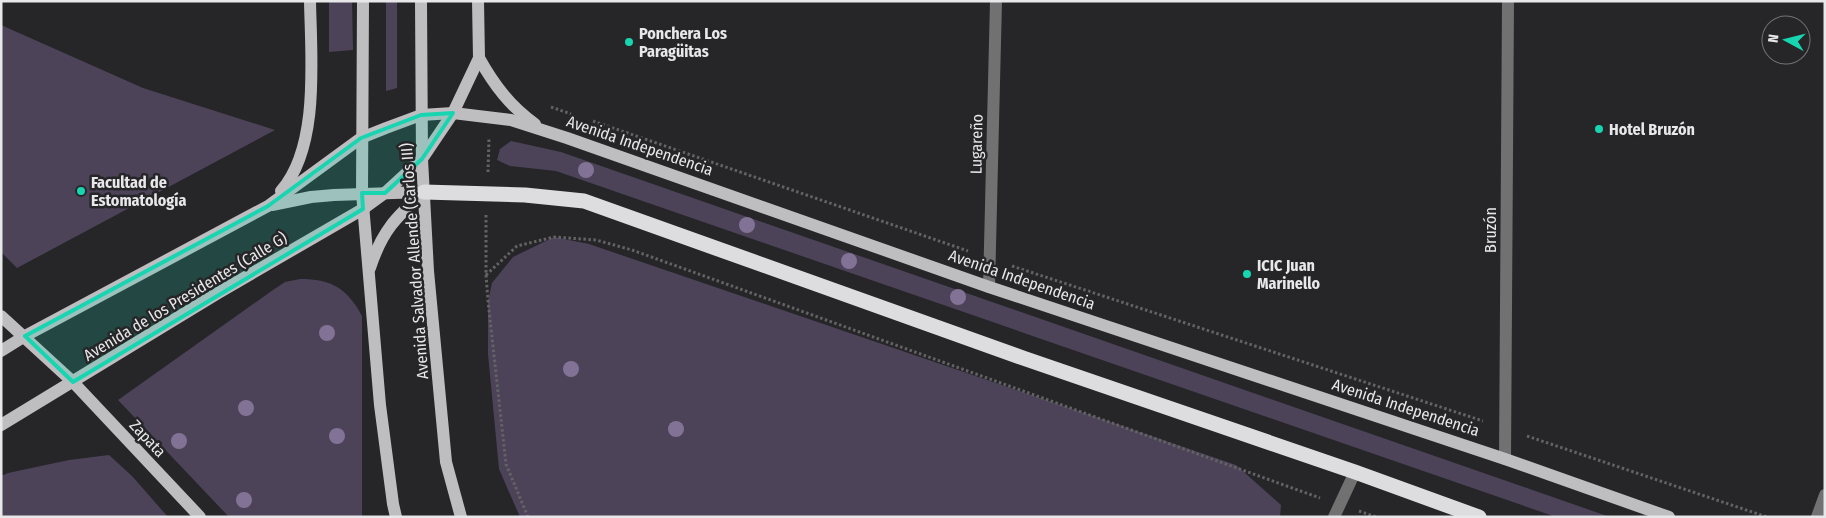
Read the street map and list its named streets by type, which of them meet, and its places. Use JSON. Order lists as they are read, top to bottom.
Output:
{
  "streets": {
    "main road": [
      "Avenida Independencia",
      "Avenida Salvador Allende (Carlos III)",
      "Avenida de los Presidentes (Calle G)",
      "Zapata"
    ],
    "street": ["Lugareño", "Bruzón"]
  },
  "crossings": [
    ["Lugareño", "Avenida Independencia"],
    ["Avenida Independencia", "Bruzón"],
    ["Avenida Independencia", "Avenida Salvador Allende (Carlos III)"],
    ["Avenida Independencia", "Avenida de los Presidentes (Calle G)"],
    ["Avenida Salvador Allende (Carlos III)", "Avenida de los Presidentes (Calle G)"],
    ["Avenida de los Presidentes (Calle G)", "Zapata"]
  ],
  "places": [
    "Ponchera Los Paragüitas",
    "Hotel Bruzón",
    "Facultad de Estomatología",
    "ICIC Juan Marinello"
  ],
  "north": "left"
}
